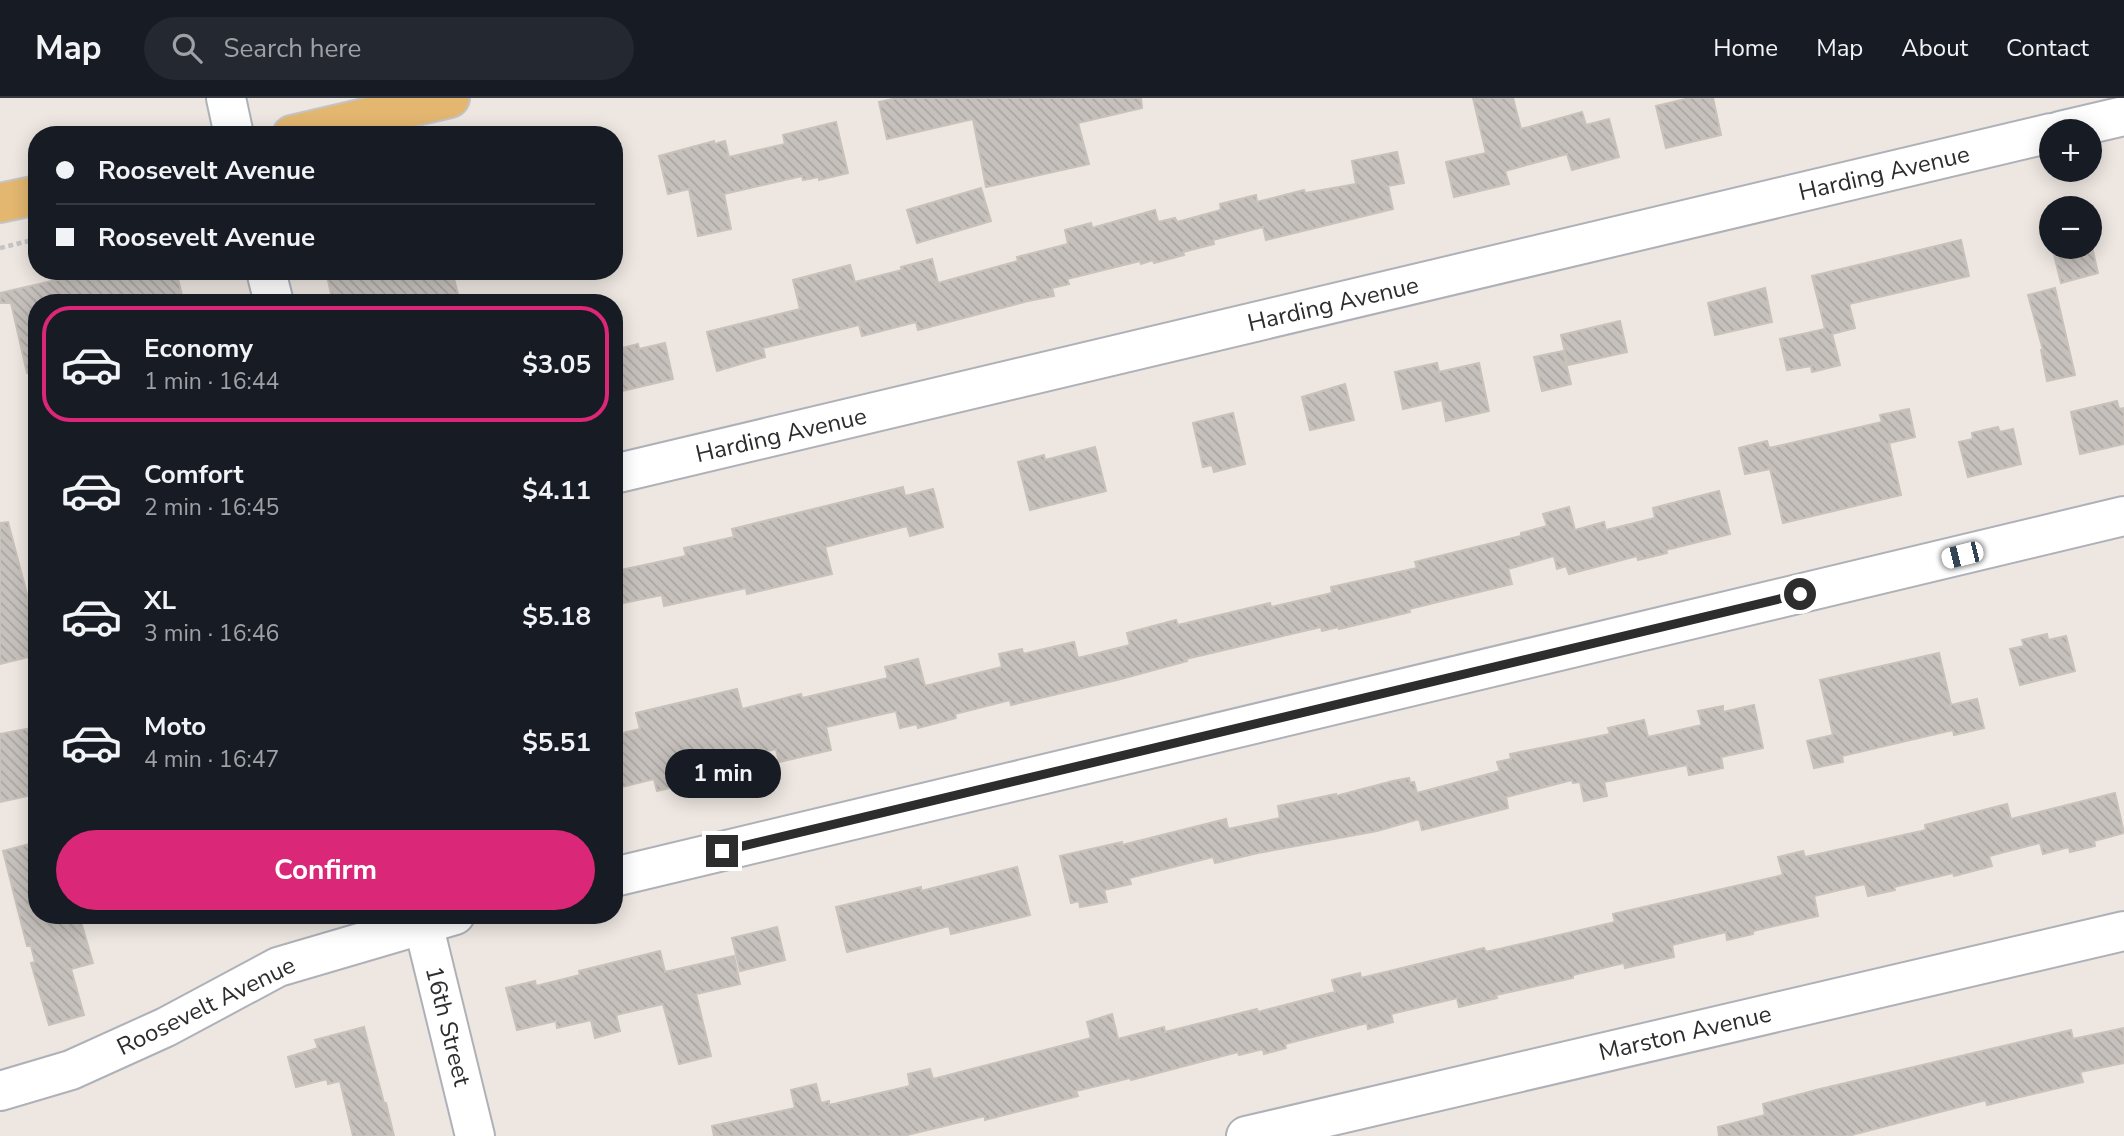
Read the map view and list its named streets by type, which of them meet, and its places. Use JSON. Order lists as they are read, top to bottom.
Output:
{
  "streets": {
    "street": [
      "Harding Avenue",
      "Roosevelt Avenue",
      "16th Street",
      "Marston Avenue"
    ]
  },
  "page": {
    "header": "Map",
    "search": "Search here",
    "nav": [
      "Home",
      "Map",
      "About",
      "Contact"
    ],
    "map_buttons": ["+", "−"],
    "banner": ["Roosevelt Avenue", "Roosevelt Avenue"],
    "list": [
      {
        "name": "Economy",
        "note": "1 min · 16:44",
        "value": "$3.05"
      },
      {
        "name": "Comfort",
        "note": "2 min · 16:45",
        "value": "$4.11"
      },
      {
        "name": "XL",
        "note": "3 min · 16:46",
        "value": "$5.18"
      },
      {
        "name": "Moto",
        "note": "4 min · 16:47",
        "value": "$5.51"
      }
    ],
    "bubble": "1 min",
    "buttons": "Confirm"
  }
}
